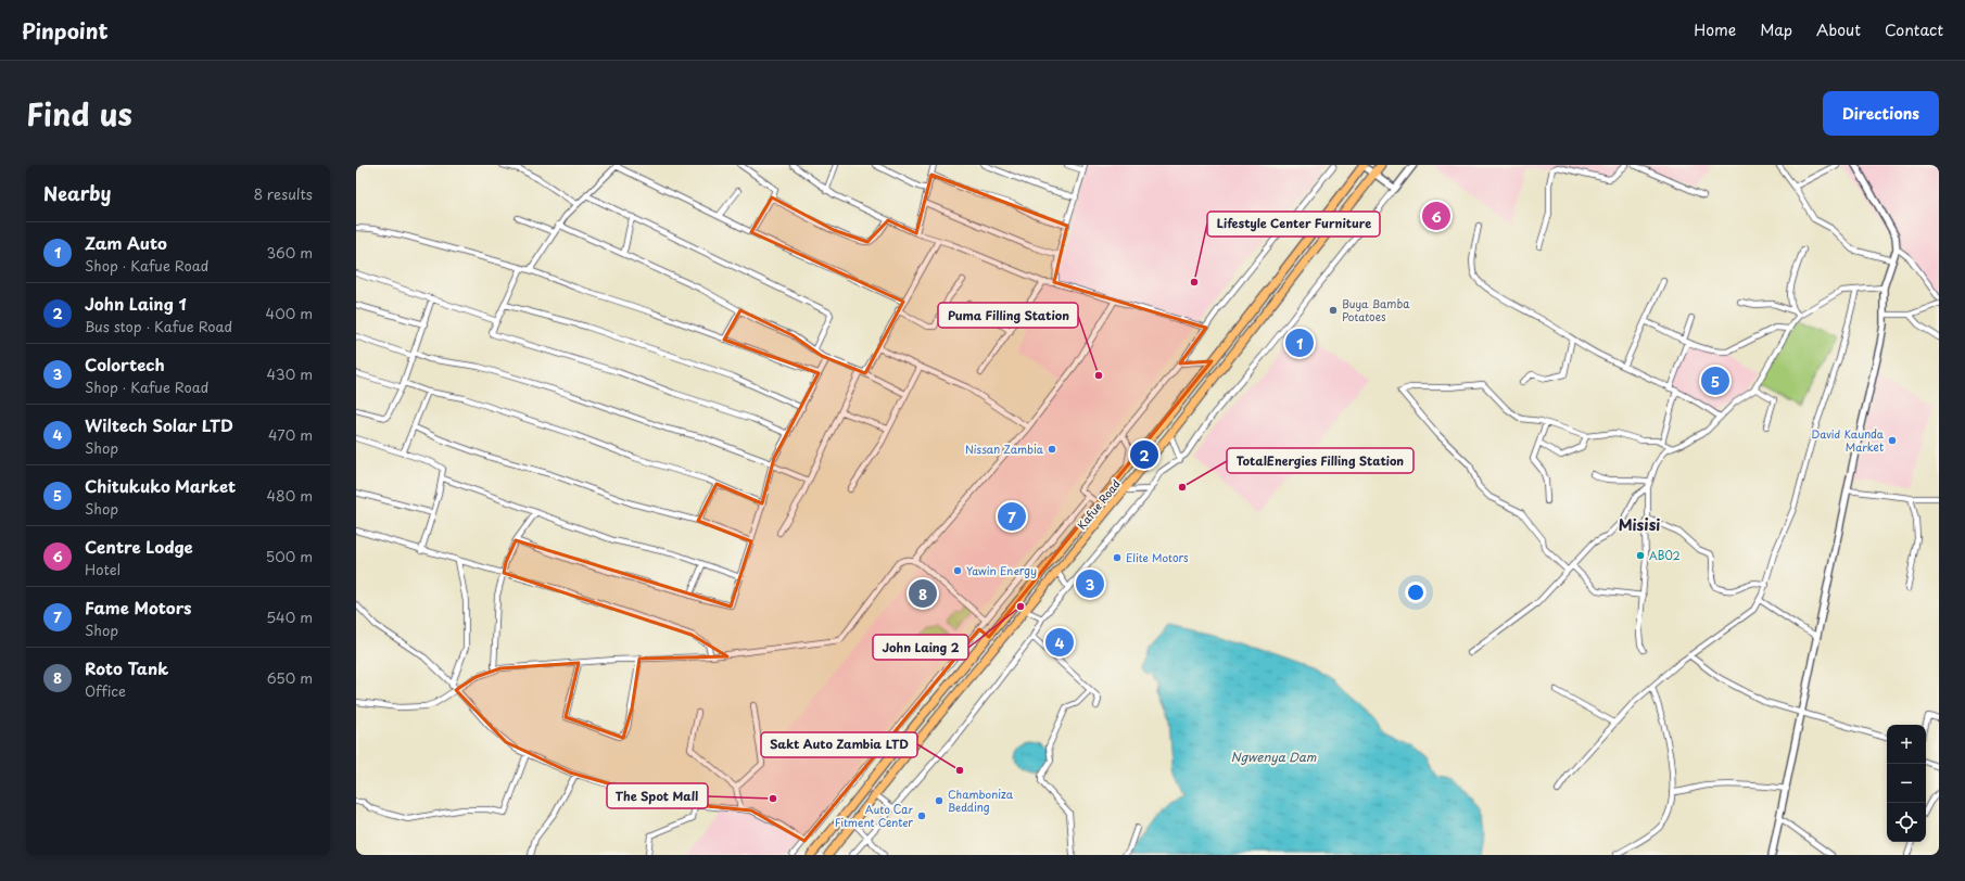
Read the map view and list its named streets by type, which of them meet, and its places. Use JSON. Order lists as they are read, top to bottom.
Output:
{
  "streets": {
    "main road": ["Kafue Road"]
  },
  "districts": ["Misisi"],
  "water": ["Ngwenya Dam"],
  "places": [
    "Lifestyle Center Furniture",
    "Buya Bamba Potatoes",
    "Puma Filling Station",
    "David Kaunda Market",
    "Nissan Zambia",
    "TotalEnergies Filling Station",
    "AB02",
    "Elite Motors",
    "Yawin Energy",
    "John Laing 2",
    "Sakt Auto Zambia LTD",
    "The Spot Mall",
    "Chamboniza Bedding",
    "Auto Car Fitment Center"
  ],
  "page": {
    "header": "Pinpoint",
    "nav": [
      "Home",
      "Map",
      "About",
      "Contact"
    ],
    "title": "Find us",
    "buttons": "Directions",
    "heading": ["Nearby", "8 results"],
    "pins": [
      "6",
      "1",
      "5",
      "2",
      "7",
      "3",
      "8",
      "4"
    ],
    "list": [
      {
        "mark": "1",
        "name": "Zam Auto",
        "note": "Shop · Kafue Road",
        "value": "360 m"
      },
      {
        "mark": "2",
        "name": "John Laing 1",
        "note": "Bus stop · Kafue Road",
        "value": "400 m"
      },
      {
        "mark": "3",
        "name": "Colortech",
        "note": "Shop · Kafue Road",
        "value": "430 m"
      },
      {
        "mark": "4",
        "name": "Wiltech Solar LTD",
        "note": "Shop",
        "value": "470 m"
      },
      {
        "mark": "5",
        "name": "Chitukuko Market",
        "note": "Shop",
        "value": "480 m"
      },
      {
        "mark": "6",
        "name": "Centre Lodge",
        "note": "Hotel",
        "value": "500 m"
      },
      {
        "mark": "7",
        "name": "Fame Motors",
        "note": "Shop",
        "value": "540 m"
      },
      {
        "mark": "8",
        "name": "Roto Tank",
        "note": "Office",
        "value": "650 m"
      }
    ],
    "map_buttons": ["+", "−"]
  }
}
